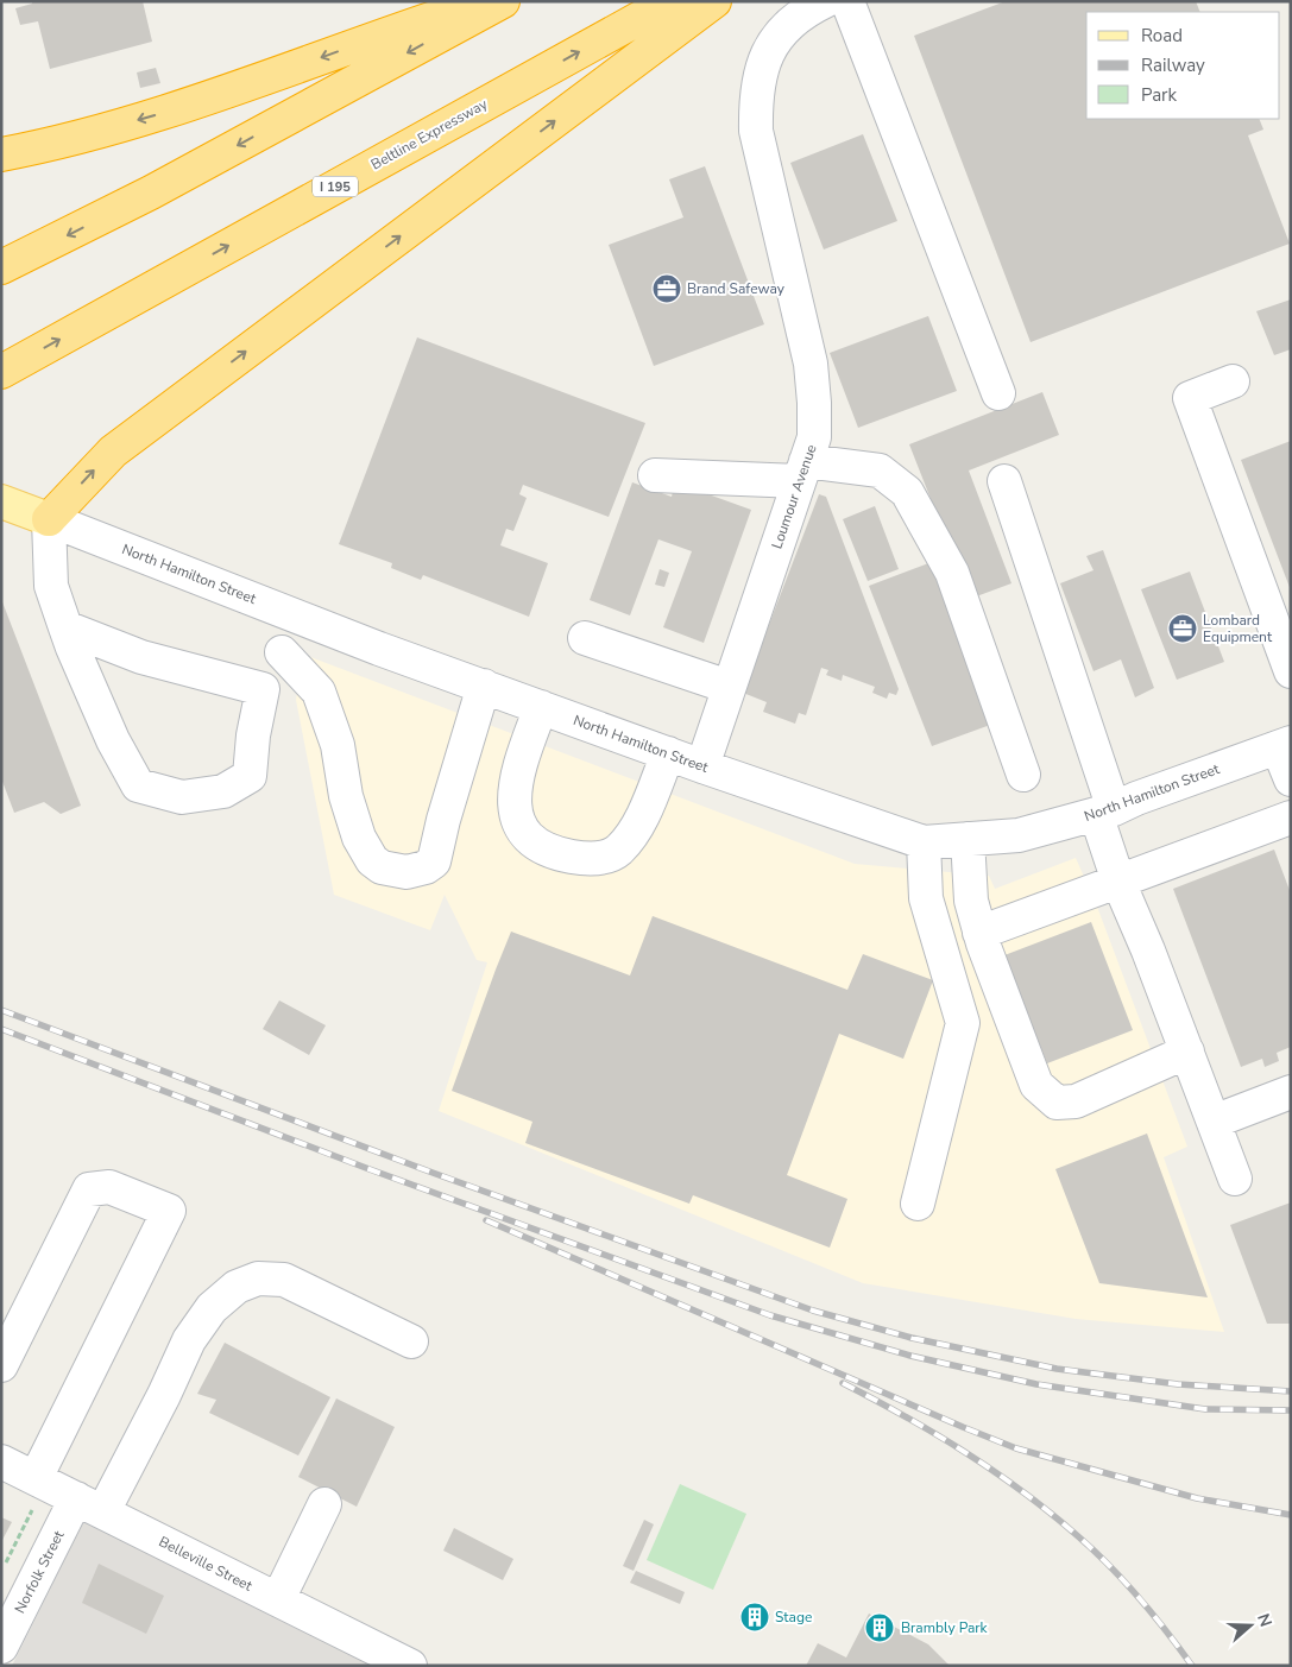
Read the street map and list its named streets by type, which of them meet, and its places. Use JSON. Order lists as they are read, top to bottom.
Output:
{
  "streets": {
    "highway": ["Beltline Expressway", "I 195"],
    "main road": ["North Hamilton Street"],
    "street": ["Loumour Avenue", "Belleville Street", "Norfolk Street"]
  },
  "crossings": [
    ["Loumour Avenue", "North Hamilton Street"],
    ["Belleville Street", "Norfolk Street"]
  ],
  "places": {
    "office": ["Brand Safeway", "Lombard Equipment"],
    "building": ["Stage", "Brambly Park"]
  },
  "legend": ["Road", "Railway", "Park"],
  "north": "right"
}
